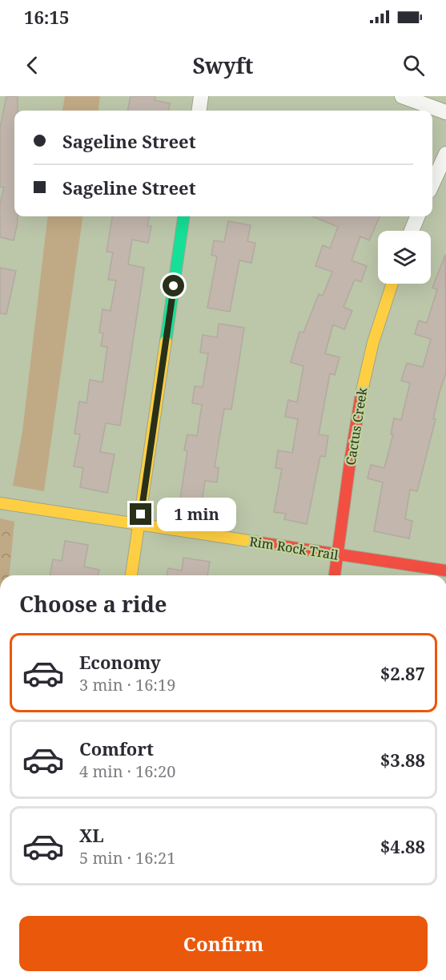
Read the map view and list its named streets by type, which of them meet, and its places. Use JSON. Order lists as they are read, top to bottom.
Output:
{
  "streets": {
    "street": ["Cactus Creek", "Rim Rock Trail"]
  },
  "crossings": [
    ["Cactus Creek", "Rim Rock Trail"]
  ],
  "page": {
    "status": "16:15",
    "header": "Swyft",
    "banner": ["Sageline Street", "Sageline Street"],
    "bubble": "1 min",
    "heading": "Choose a ride",
    "list": [
      {
        "name": "Economy",
        "note": "3 min · 16:19",
        "value": "$2.87"
      },
      {
        "name": "Comfort",
        "note": "4 min · 16:20",
        "value": "$3.88"
      },
      {
        "name": "XL",
        "note": "5 min · 16:21",
        "value": "$4.88"
      }
    ],
    "buttons": "Confirm"
  }
}
